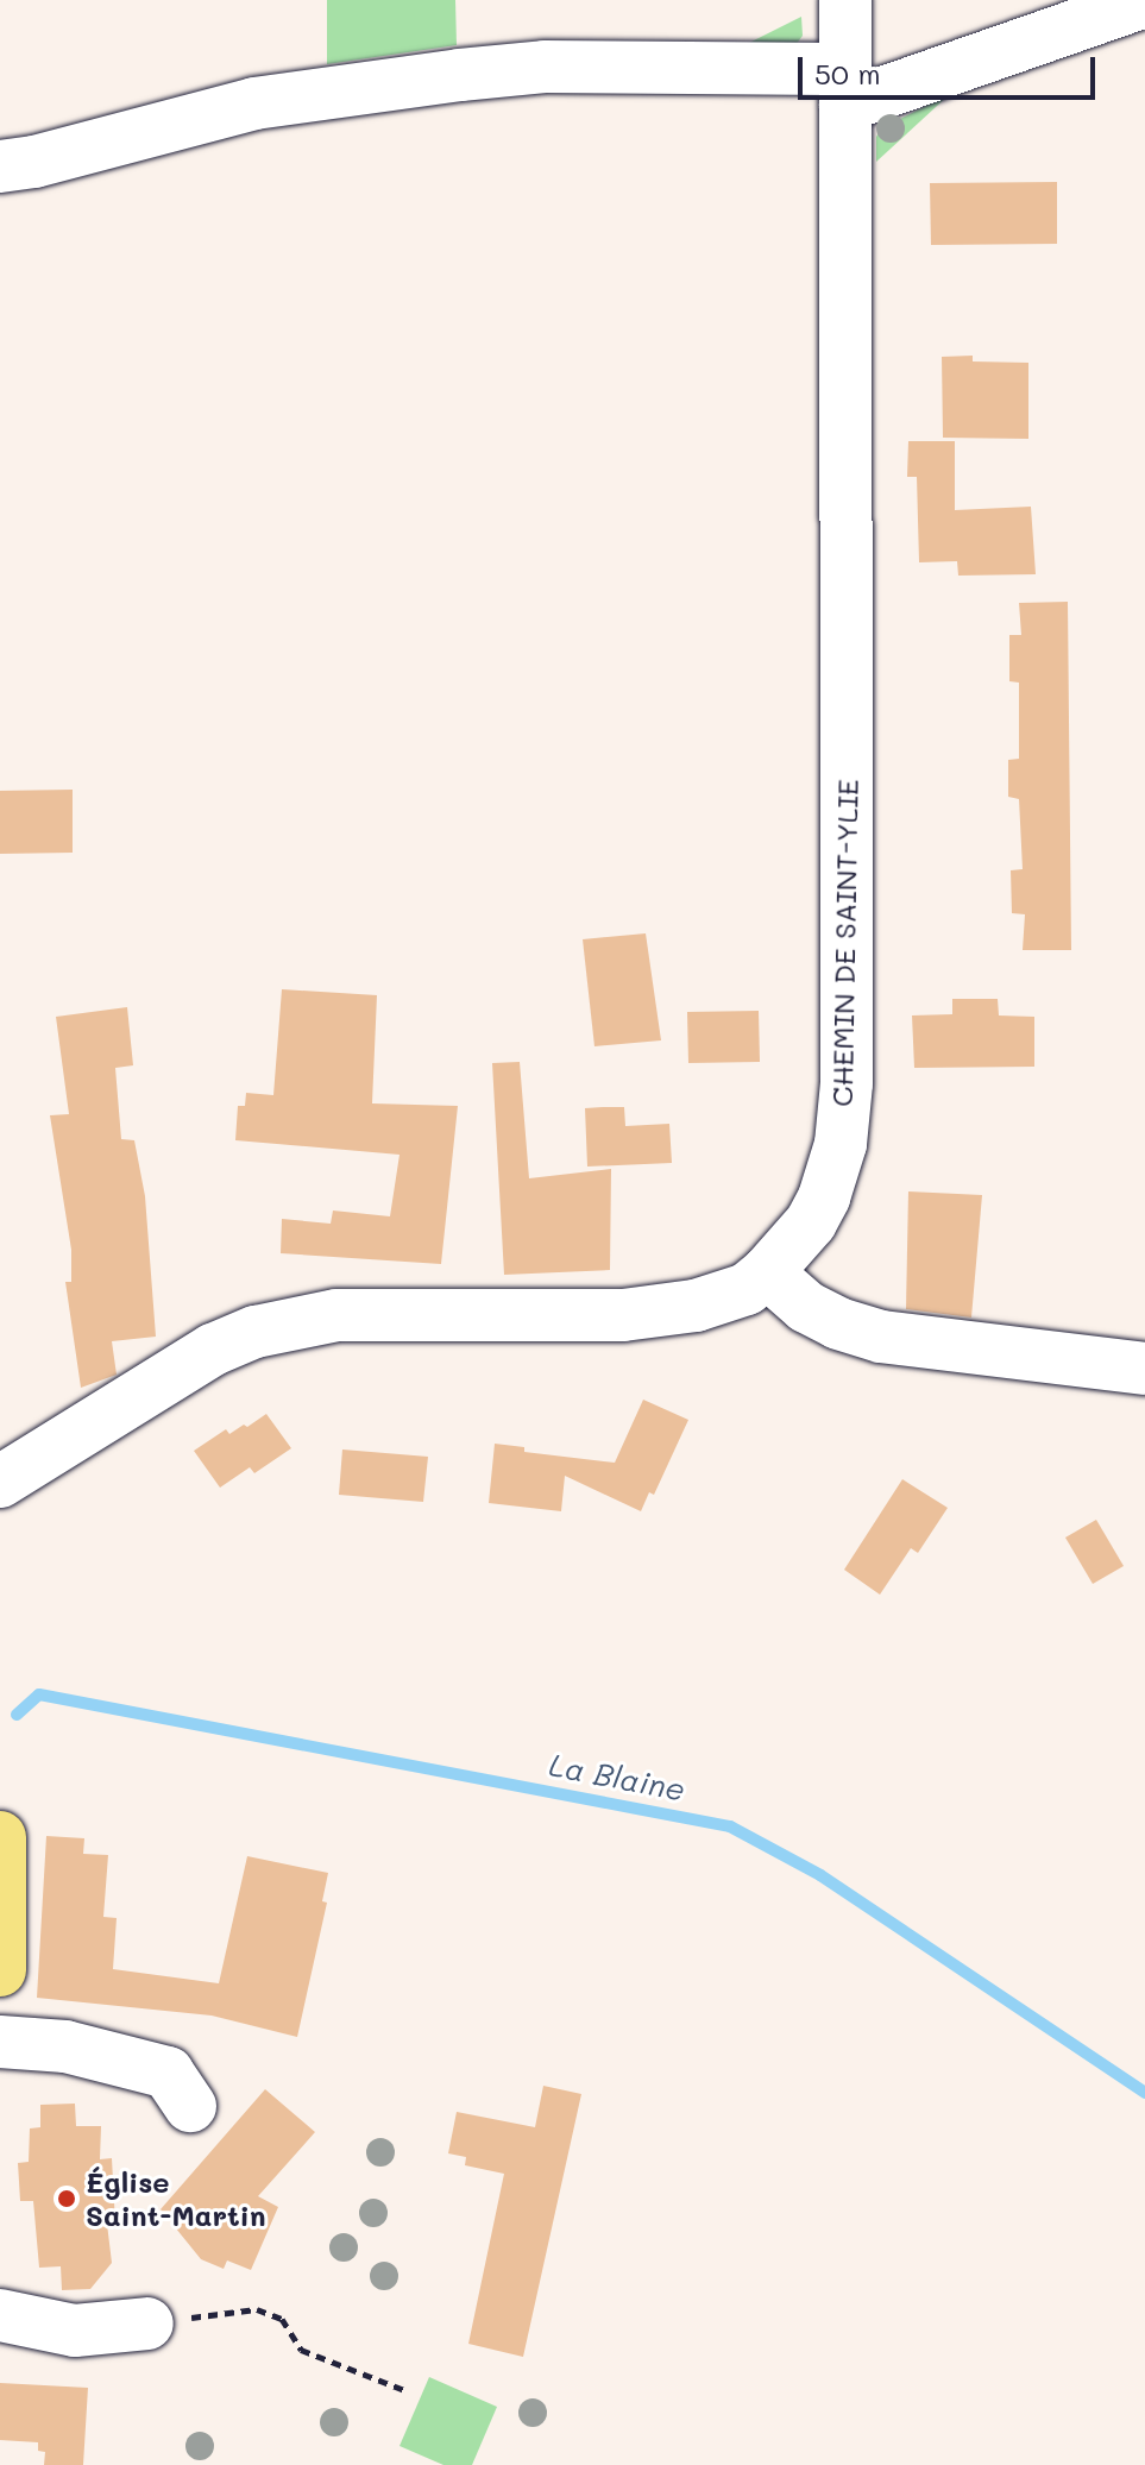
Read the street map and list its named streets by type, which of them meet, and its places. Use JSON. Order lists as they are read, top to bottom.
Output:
{
  "streets": {
    "street": ["CHEMIN DE SAINT-YLIE"]
  },
  "water": ["La Blaine"],
  "places": ["Église Saint-Martin"],
  "scale_bar": "50 m"
}
